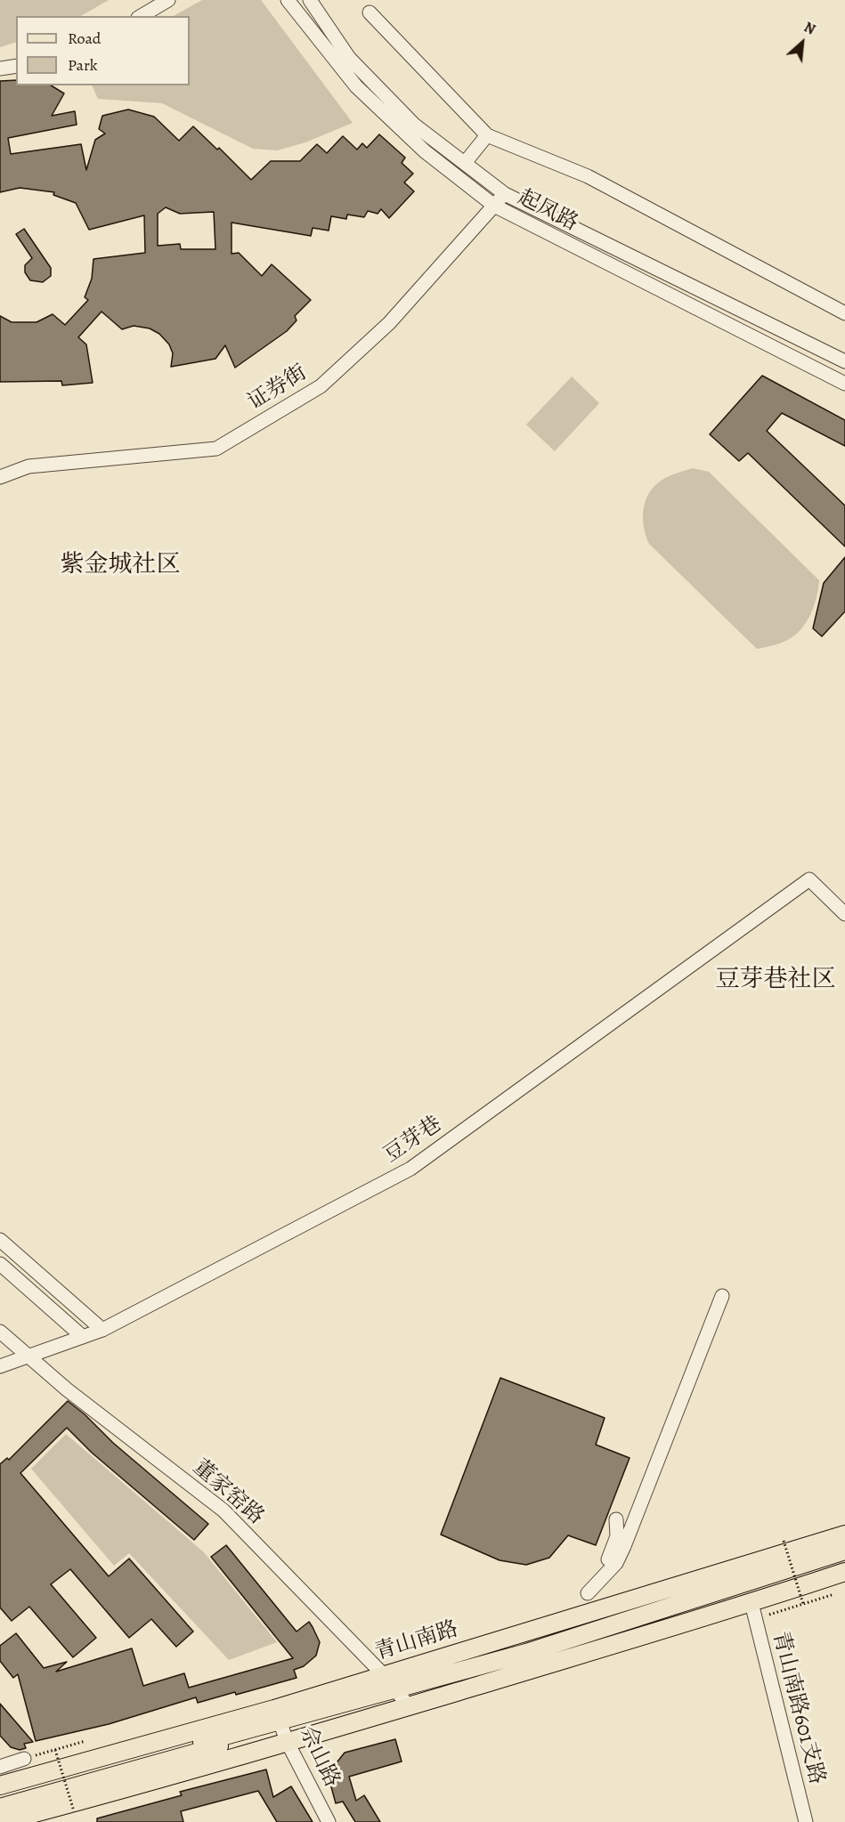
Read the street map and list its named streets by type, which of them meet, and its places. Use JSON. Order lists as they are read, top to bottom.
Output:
{
  "streets": {
    "main road": ["青山南路"],
    "street": [
      "起凤路",
      "证券街",
      "豆芽巷",
      "董家窑路",
      "青山南路601支路",
      "佘山路"
    ]
  },
  "crossings": [
    ["起凤路", "证券街"],
    ["豆芽巷", "董家窑路"],
    ["董家窑路", "青山南路"],
    ["青山南路", "青山南路601支路"],
    ["青山南路", "佘山路"]
  ],
  "districts": ["紫金城社区", "豆芽巷社区"],
  "legend": ["Road", "Park"],
  "north": "top right"
}
